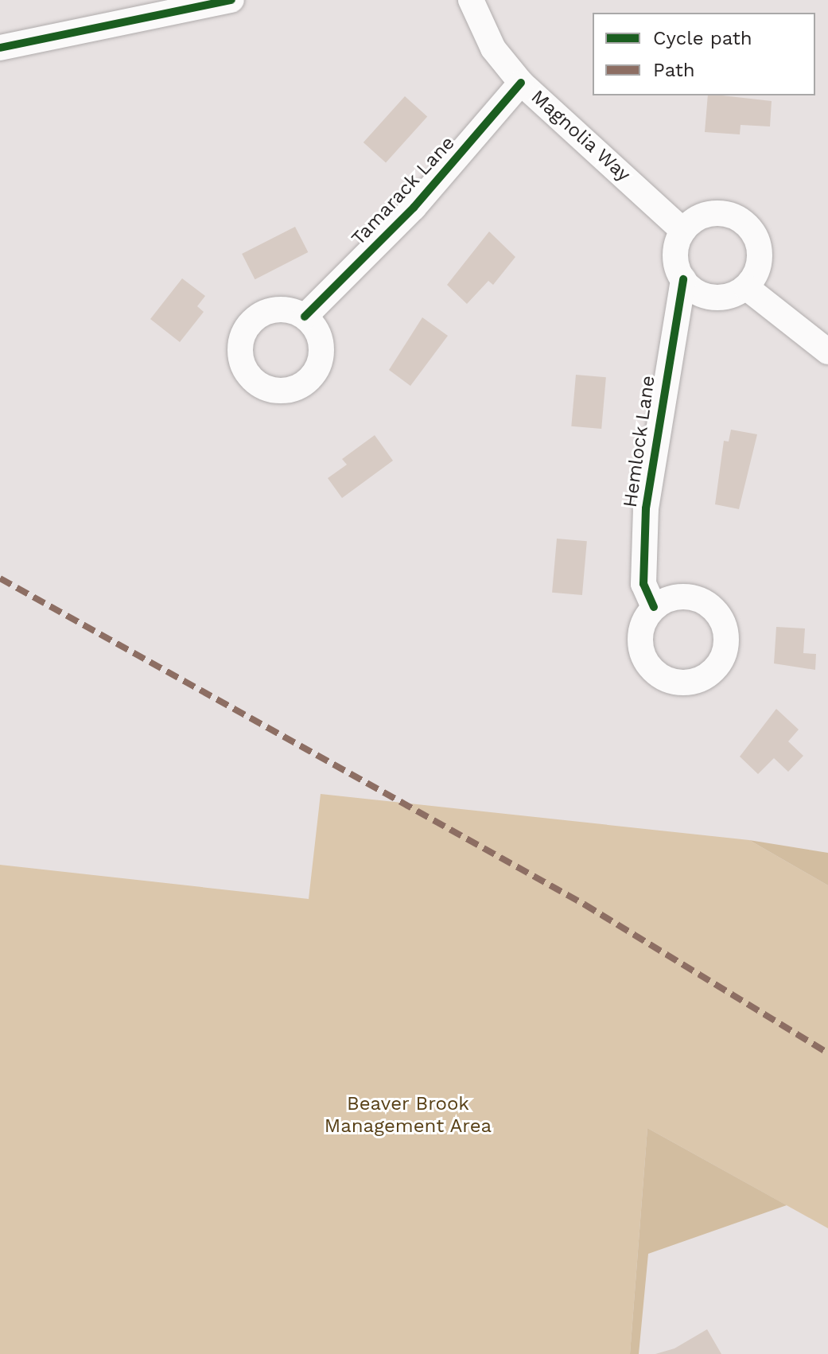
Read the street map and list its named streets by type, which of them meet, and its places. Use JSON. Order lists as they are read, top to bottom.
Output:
{
  "streets": {
    "street": ["Magnolia Way", "Tamarack Lane", "Hemlock Lane"]
  },
  "crossings": [
    ["Magnolia Way", "Tamarack Lane"],
    ["Magnolia Way", "Hemlock Lane"]
  ],
  "parks": ["Beaver Brook Management Area"],
  "legend": ["Cycle path", "Path"]
}
